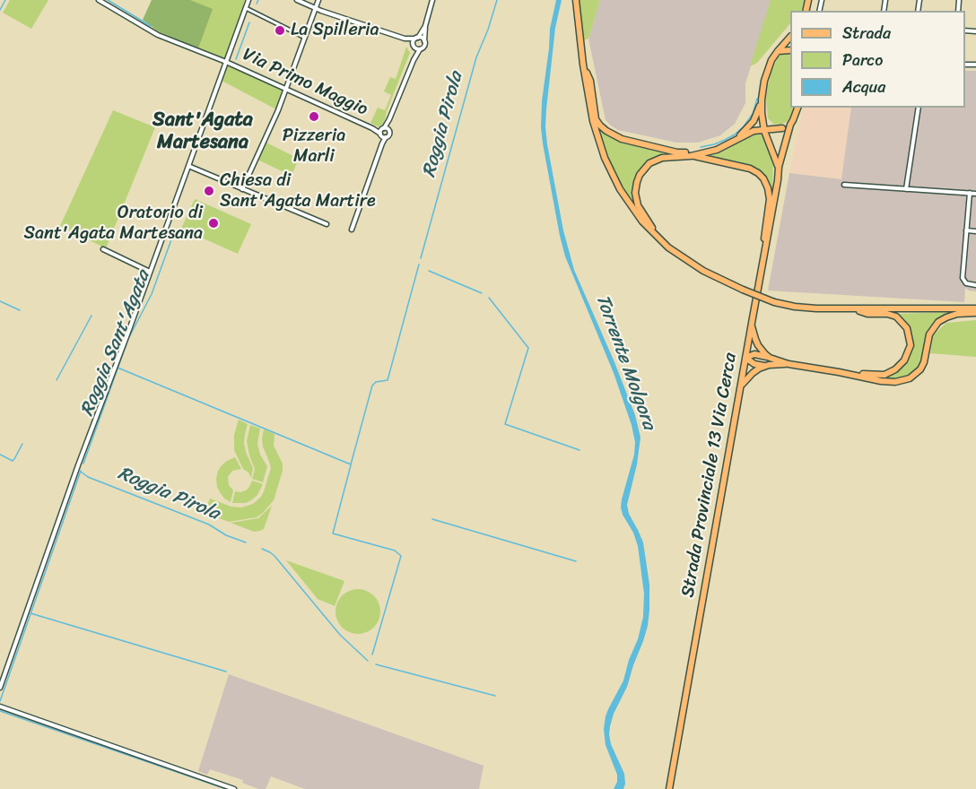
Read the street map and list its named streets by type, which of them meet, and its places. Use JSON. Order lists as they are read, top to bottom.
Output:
{
  "streets": {
    "main road": ["Strada Provinciale 13 Via Cerca"],
    "street": ["Via Primo Maggio"]
  },
  "districts": ["Sant'Agata Martesana"],
  "water": ["Roggia Pirola", "Roggia Sant'Agata", "Torrente Molgora"],
  "places": [
    "La Spilleria",
    "Pizzeria Marli",
    "Chiesa di Sant'Agata Martire",
    "Oratorio di Sant'Agata Martesana"
  ],
  "legend": ["Strada", "Parco", "Acqua"]
}
